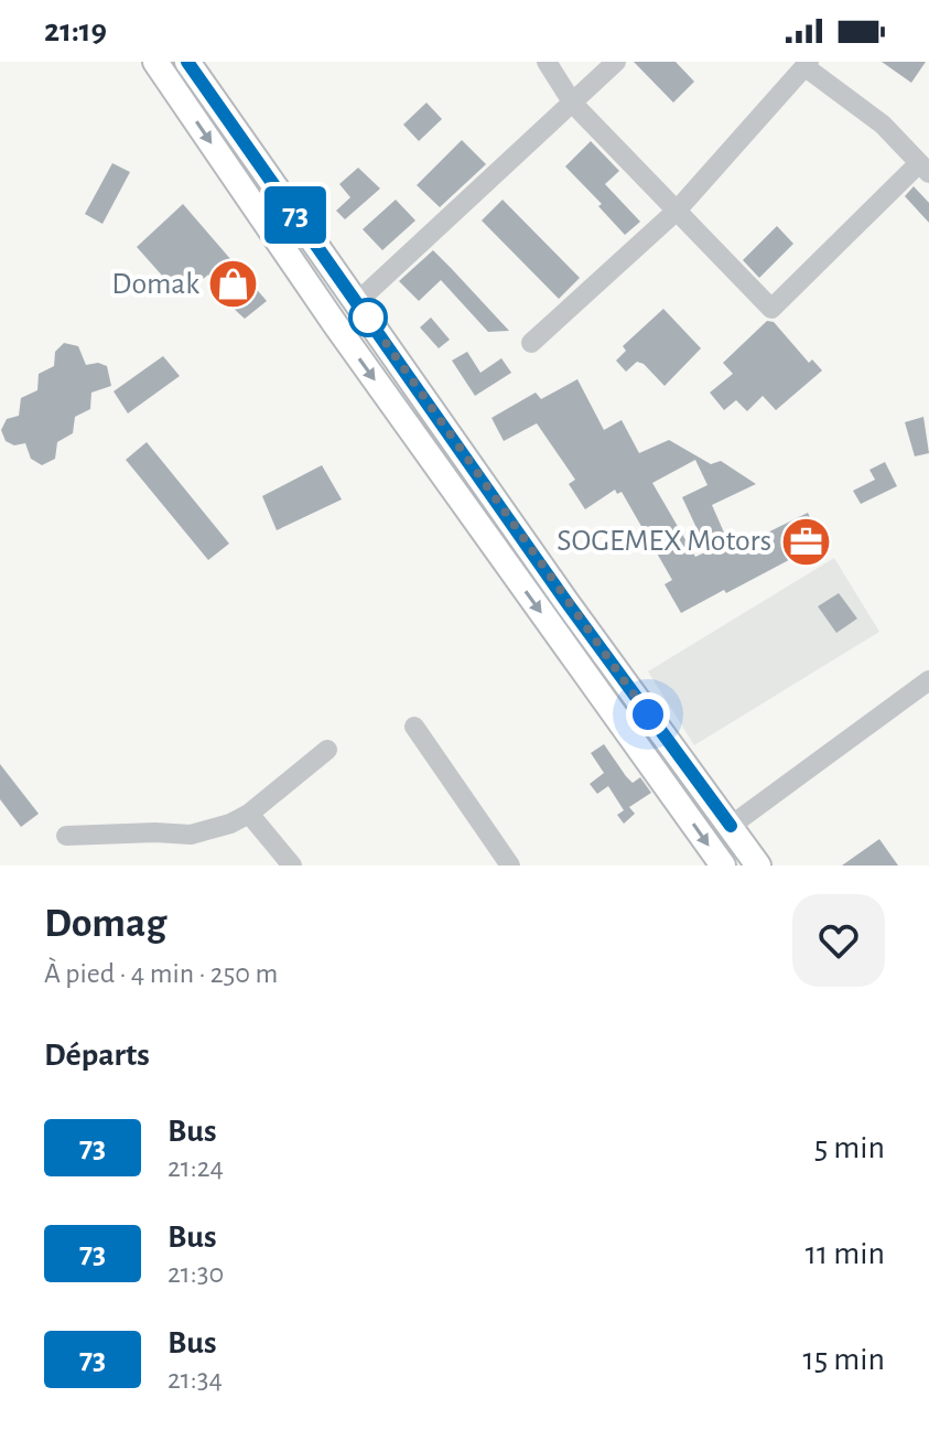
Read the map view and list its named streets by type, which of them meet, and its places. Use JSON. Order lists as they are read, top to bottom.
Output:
{
  "places": {
    "shop": ["Domak"],
    "office": ["SOGEMEX Motors"]
  },
  "lines": ["bus line 73"],
  "page": {
    "status": "21:19",
    "on_map": "73",
    "heading": [
      ["Domag", "À pied · 4 min · 250 m"],
      "Départs"
    ],
    "list": [
      {
        "mark": "73",
        "name": "Bus",
        "note": "21:24",
        "value": "5 min"
      },
      {
        "mark": "73",
        "name": "Bus",
        "note": "21:30",
        "value": "11 min"
      },
      {
        "mark": "73",
        "name": "Bus",
        "note": "21:34",
        "value": "15 min"
      }
    ]
  }
}
